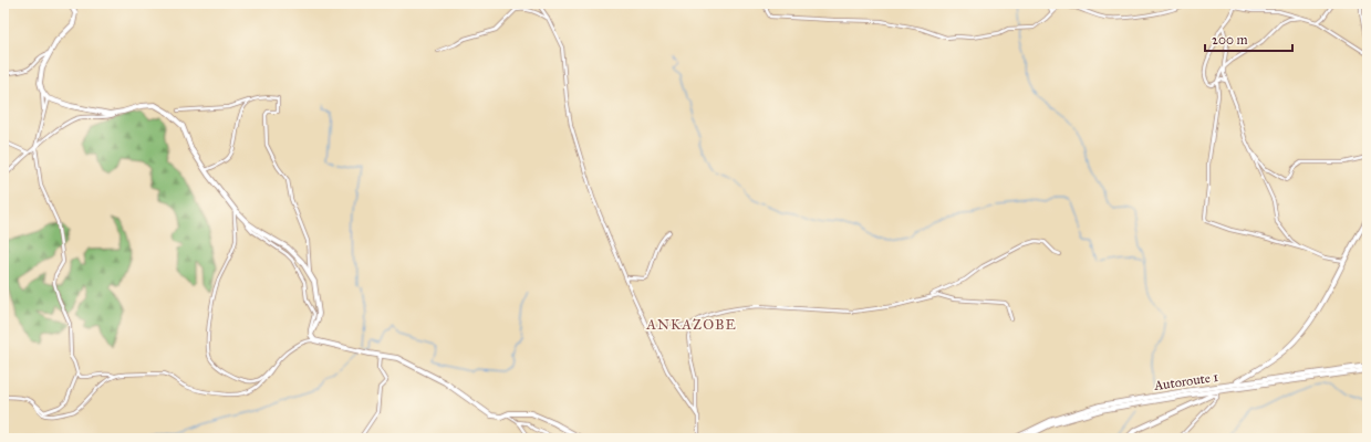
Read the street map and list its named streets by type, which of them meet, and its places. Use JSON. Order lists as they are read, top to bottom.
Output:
{
  "streets": {
    "street": ["Autoroute 1"]
  },
  "districts": ["ANKAZOBE"],
  "scale_bar": "200 m"
}
